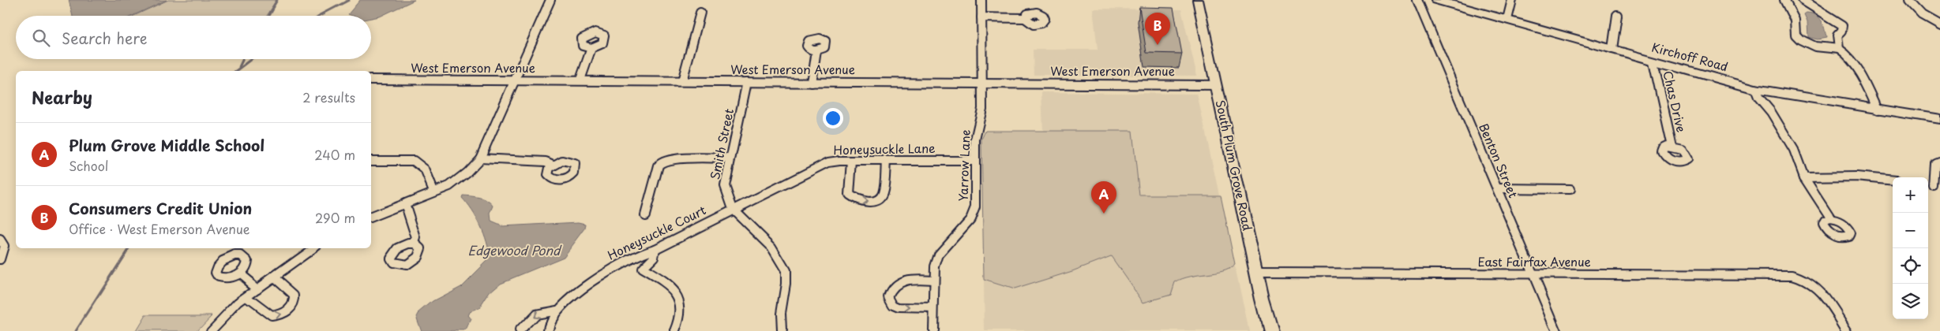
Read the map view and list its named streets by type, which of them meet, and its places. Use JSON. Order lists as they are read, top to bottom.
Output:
{
  "streets": {
    "main road": ["Kirchoff Road", "South Plum Grove Road"],
    "street": [
      "West Emerson Avenue",
      "Chas Drive",
      "Smith Street",
      "Honeysuckle Lane",
      "Benton Street",
      "Yarrow Lane",
      "Honeysuckle Court",
      "East Fairfax Avenue"
    ]
  },
  "crossings": [
    ["Kirchoff Road", "Chas Drive"],
    ["West Emerson Avenue", "Smith Street"],
    ["West Emerson Avenue", "Yarrow Lane"],
    ["West Emerson Avenue", "South Plum Grove Road"],
    ["Smith Street", "Honeysuckle Lane"],
    ["Smith Street", "Honeysuckle Court"],
    ["Honeysuckle Lane", "Yarrow Lane"],
    ["Honeysuckle Lane", "Honeysuckle Court"],
    ["Benton Street", "East Fairfax Avenue"],
    ["South Plum Grove Road", "East Fairfax Avenue"]
  ],
  "water": ["Edgewood Pond"],
  "page": {
    "pins": ["B", "A"],
    "search": "Search here",
    "heading": ["Nearby", "2 results"],
    "list": [
      {
        "mark": "A",
        "name": "Plum Grove Middle School",
        "note": "School",
        "value": "240 m"
      },
      {
        "mark": "B",
        "name": "Consumers Credit Union",
        "note": "Office · West Emerson Avenue",
        "value": "290 m"
      }
    ],
    "map_buttons": ["+", "−"]
  }
}
